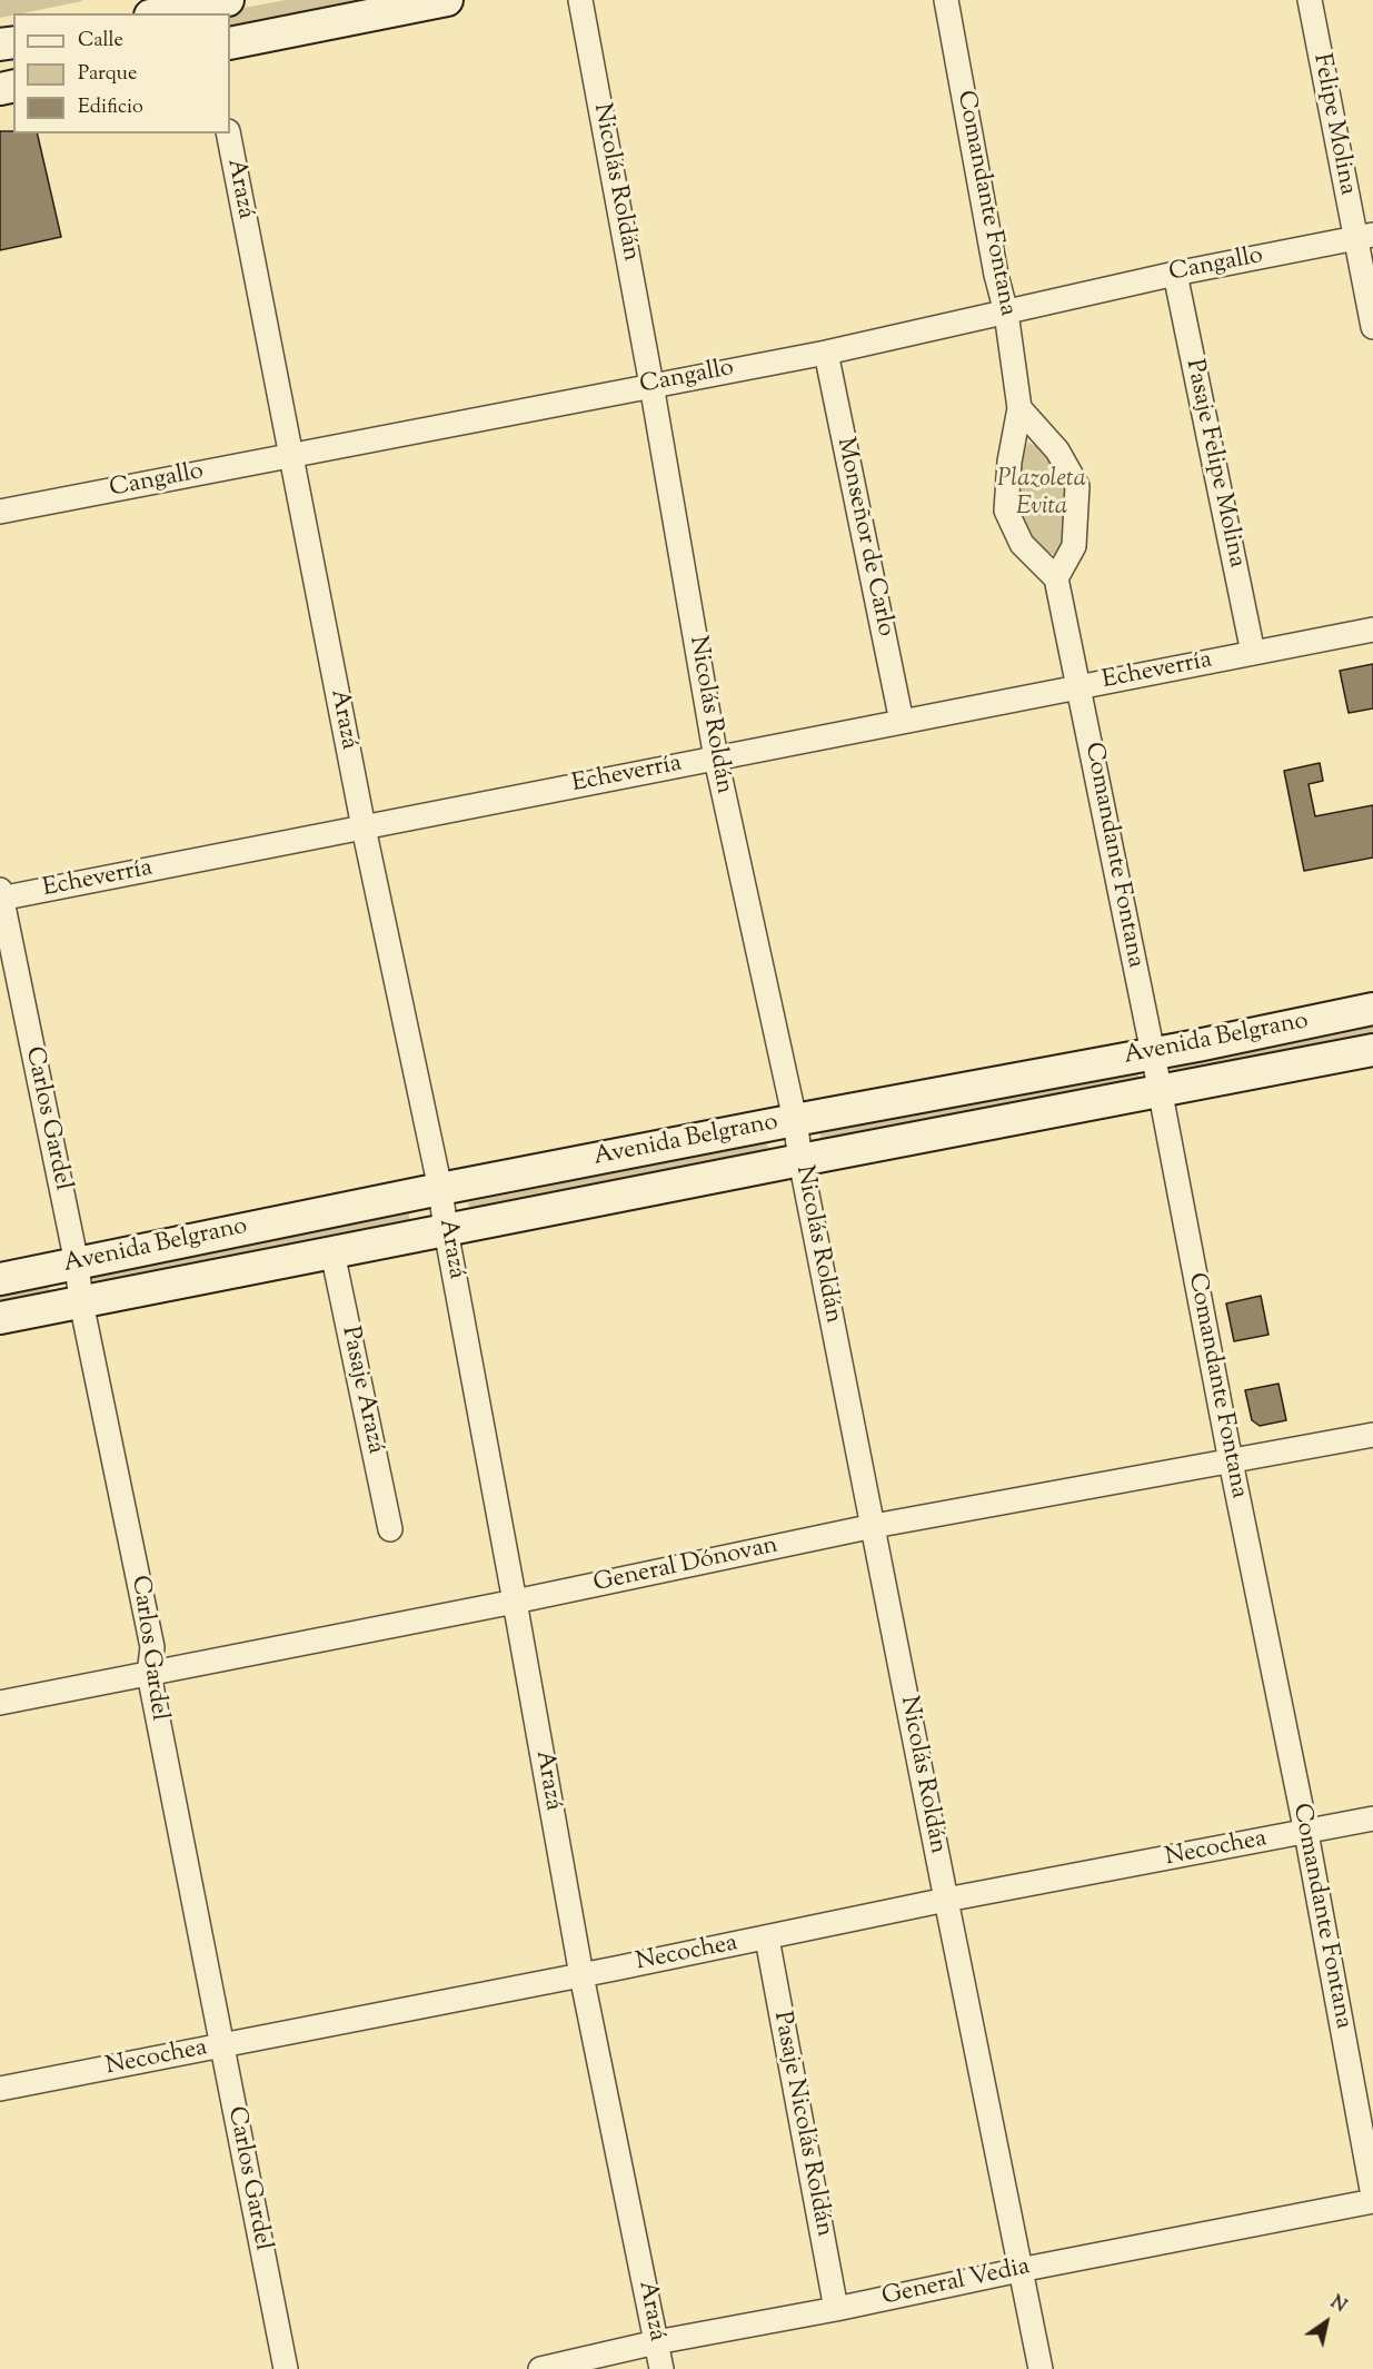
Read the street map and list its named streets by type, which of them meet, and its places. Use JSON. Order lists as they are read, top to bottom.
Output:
{
  "streets": {
    "main road": ["Avenida Belgrano"],
    "street": [
      "Felipe Molina",
      "Nicolás Roldán",
      "Arazá",
      "Comandante Fontana",
      "Cangallo",
      "Pasaje Felipe Molina",
      "Monseñor de Carlo",
      "Echeverría",
      "Carlos Gardel",
      "Pasaje Arazá",
      "General Dónovan",
      "Necochea",
      "Pasaje Nicolás Roldán",
      "General Vedia"
    ]
  },
  "crossings": [
    ["Felipe Molina", "Cangallo"],
    ["Nicolás Roldán", "Cangallo"],
    ["Nicolás Roldán", "Echeverría"],
    ["Nicolás Roldán", "Avenida Belgrano"],
    ["Nicolás Roldán", "General Dónovan"],
    ["Nicolás Roldán", "Necochea"],
    ["Nicolás Roldán", "General Vedia"],
    ["Arazá", "Cangallo"],
    ["Arazá", "Echeverría"],
    ["Arazá", "Avenida Belgrano"],
    ["Arazá", "General Dónovan"],
    ["Arazá", "Necochea"],
    ["Arazá", "General Vedia"],
    ["Comandante Fontana", "Cangallo"],
    ["Comandante Fontana", "Echeverría"],
    ["Comandante Fontana", "Avenida Belgrano"],
    ["Comandante Fontana", "General Dónovan"],
    ["Comandante Fontana", "Necochea"],
    ["Cangallo", "Pasaje Felipe Molina"],
    ["Cangallo", "Monseñor de Carlo"],
    ["Pasaje Felipe Molina", "Echeverría"],
    ["Monseñor de Carlo", "Echeverría"],
    ["Echeverría", "Carlos Gardel"],
    ["Avenida Belgrano", "Carlos Gardel"],
    ["Avenida Belgrano", "Pasaje Arazá"],
    ["Carlos Gardel", "General Dónovan"],
    ["Carlos Gardel", "Necochea"],
    ["Necochea", "Pasaje Nicolás Roldán"],
    ["Pasaje Nicolás Roldán", "General Vedia"]
  ],
  "parks": ["Plazoleta Evita"],
  "legend": ["Calle", "Parque", "Edificio"],
  "north": "top right"
}
